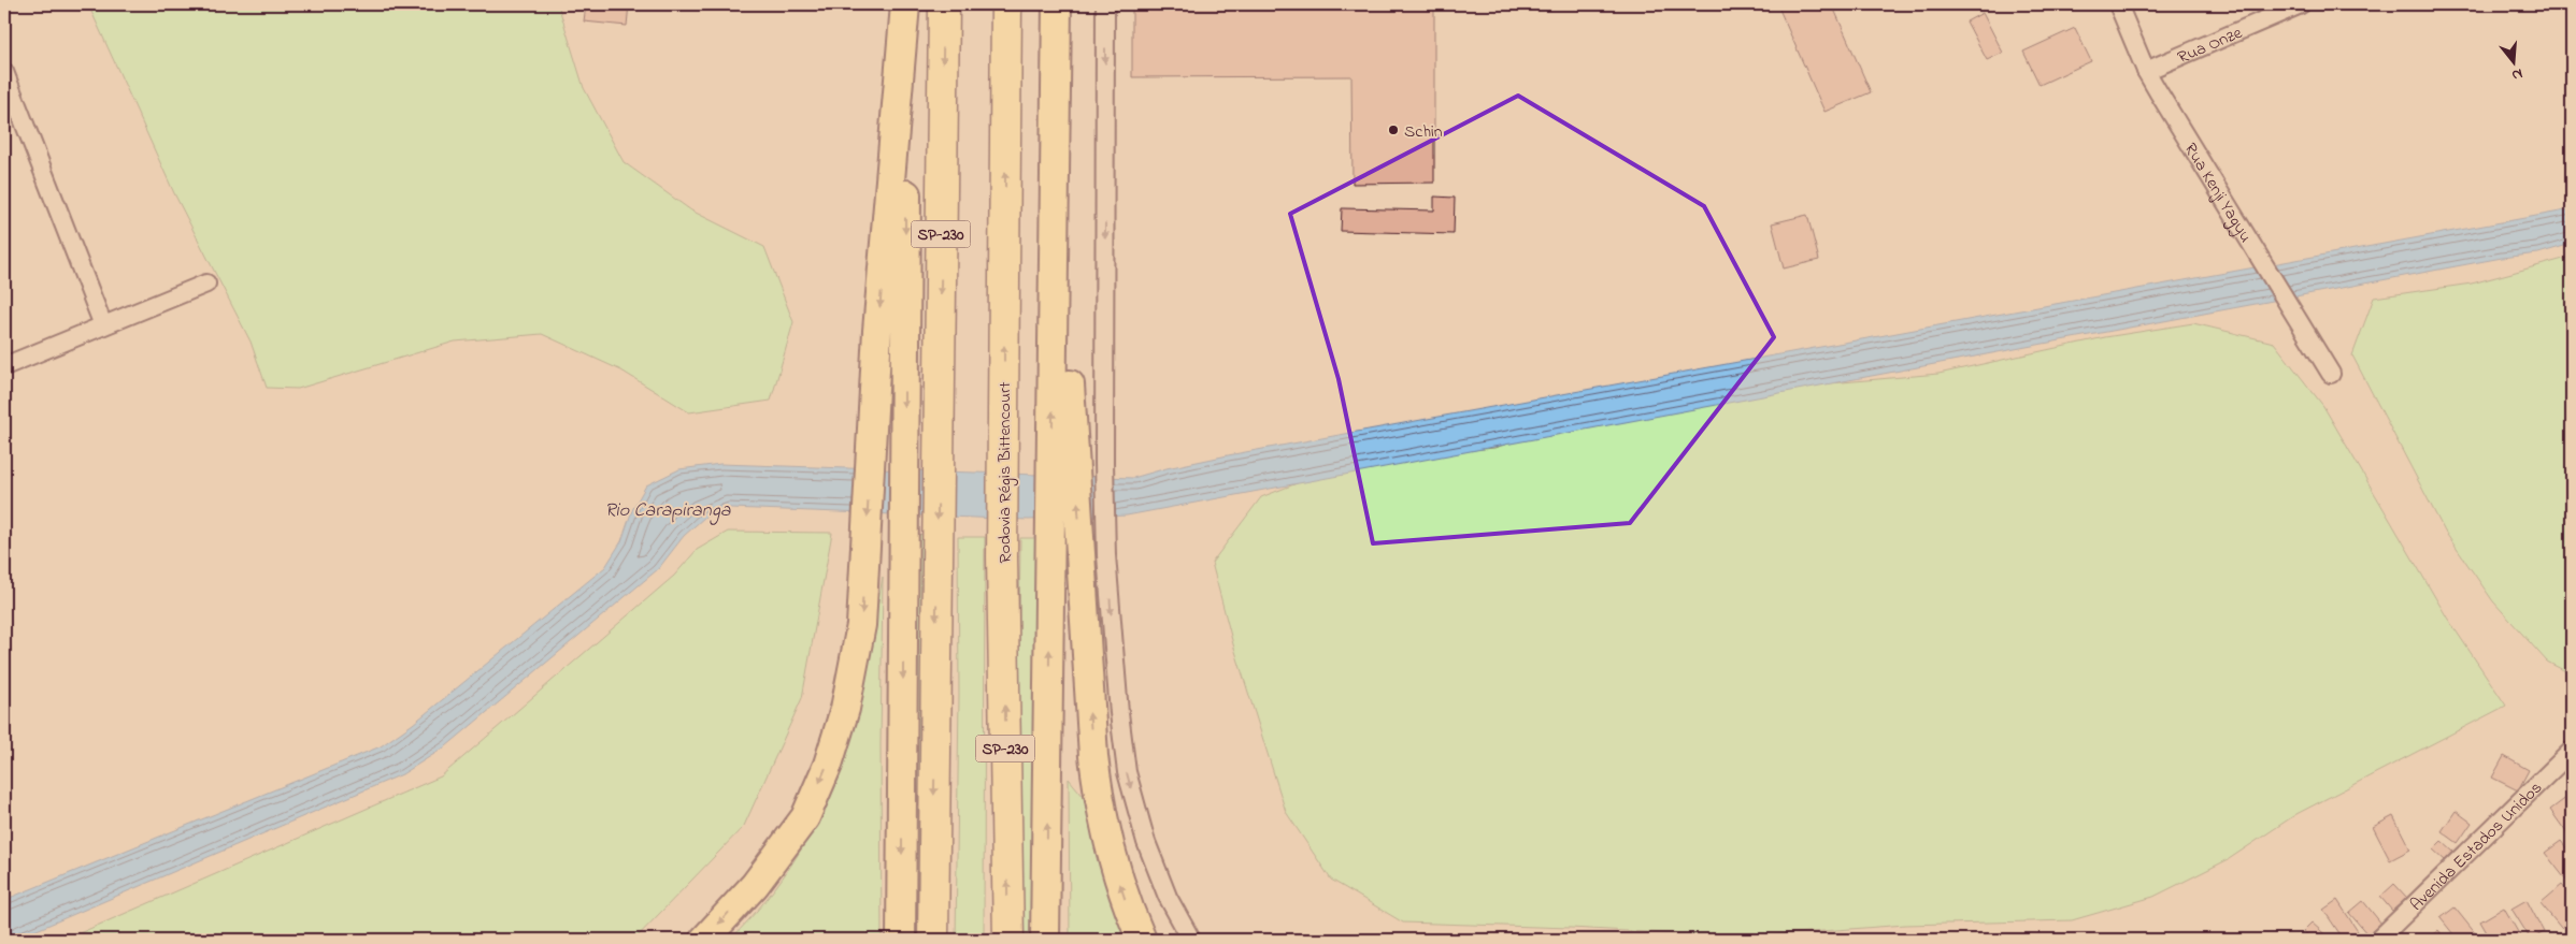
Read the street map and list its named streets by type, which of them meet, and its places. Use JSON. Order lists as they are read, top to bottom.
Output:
{
  "streets": {
    "highway": ["SP-230", "Rodovia Régis Bittencourt"],
    "street": ["Rua Onze", "Rua Kenji Yagyu", "Avenida Estados Unidos"]
  },
  "crossings": [
    ["Rua Onze", "Rua Kenji Yagyu"]
  ],
  "water": ["Rio Carapiranga"],
  "places": ["Schin"],
  "north": "bottom"
}
